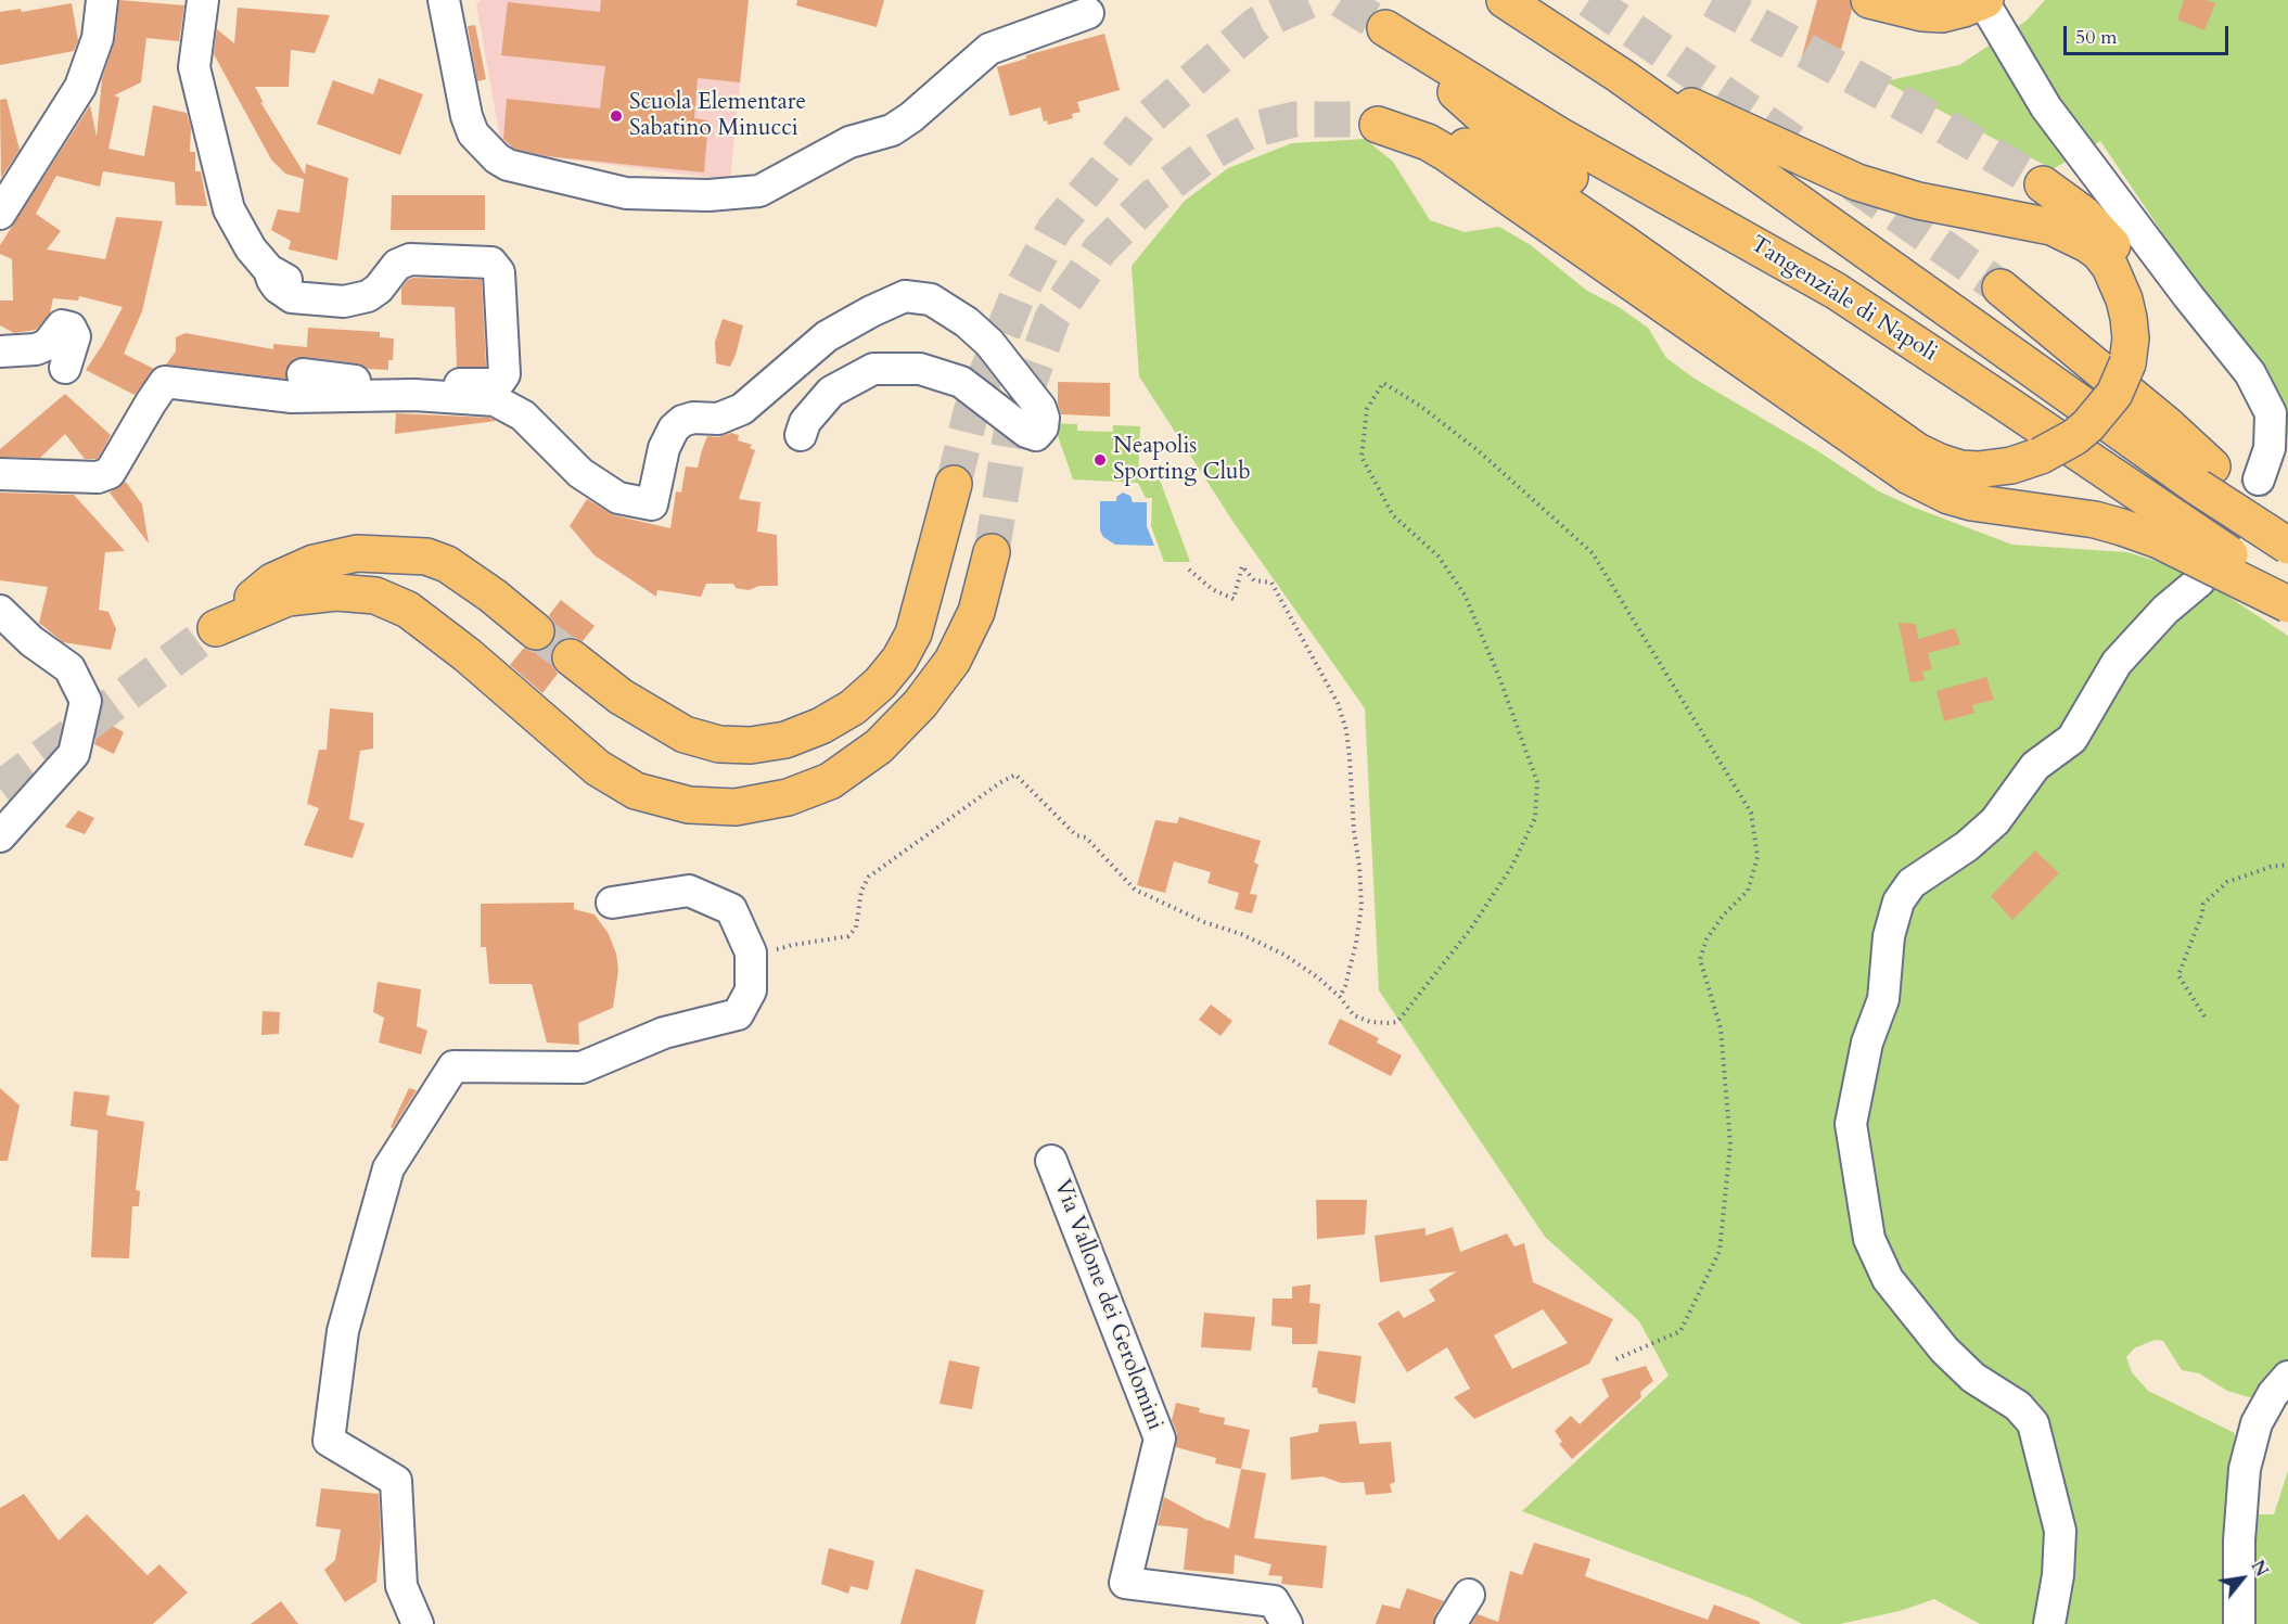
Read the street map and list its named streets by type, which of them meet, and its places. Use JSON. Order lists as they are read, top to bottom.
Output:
{
  "streets": {
    "highway": ["Tangenziale di Napoli"],
    "street": ["Via Vallone dei Gerolomini"]
  },
  "places": ["Scuola Elementare Sabatino Minucci", "Neapolis Sporting Club"],
  "scale_bar": "50 m",
  "north": "top right"
}
